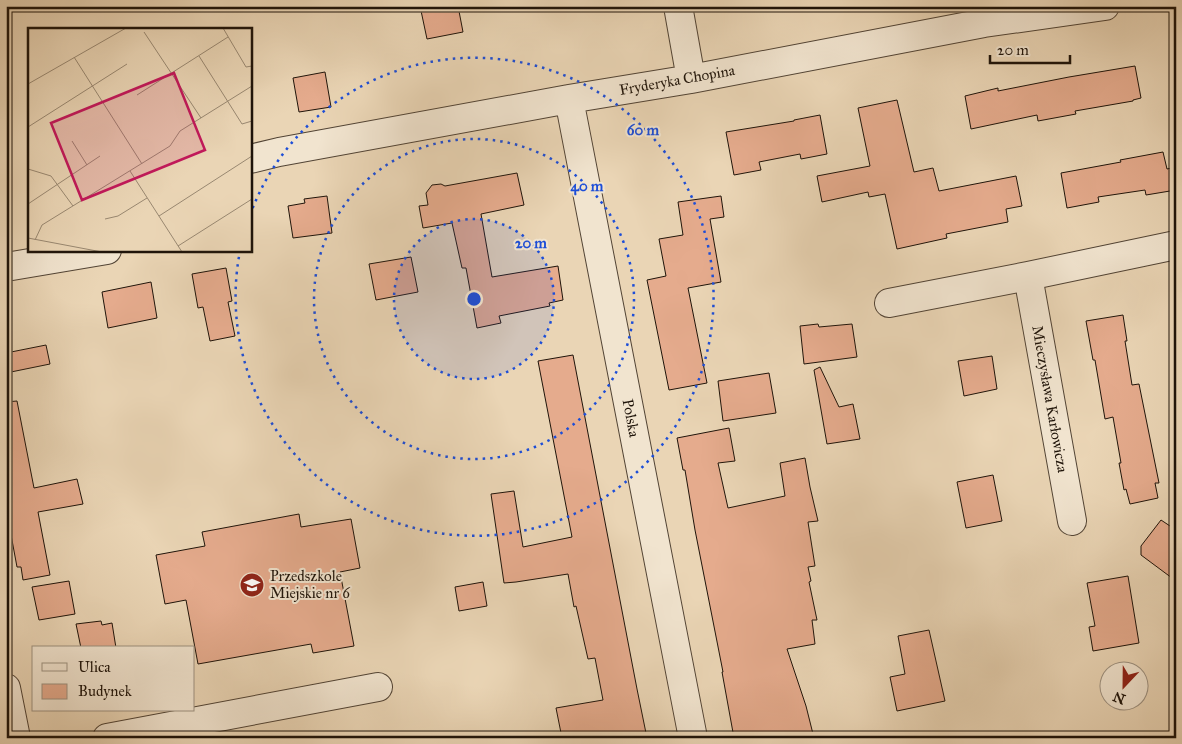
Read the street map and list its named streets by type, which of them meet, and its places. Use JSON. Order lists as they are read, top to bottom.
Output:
{
  "streets": {
    "street": ["Fryderyka Chopina", "Mieczysława Karłowicza", "Polska"]
  },
  "crossings": [
    ["Fryderyka Chopina", "Polska"]
  ],
  "places": {
    "school or university": ["Przedszkole Miejskie nr 6"]
  },
  "legend": ["Ulica", "Budynek"],
  "scale_bar": "20 m",
  "north": "bottom",
  "rings": ["60 m", "40 m", "20 m"]
}
